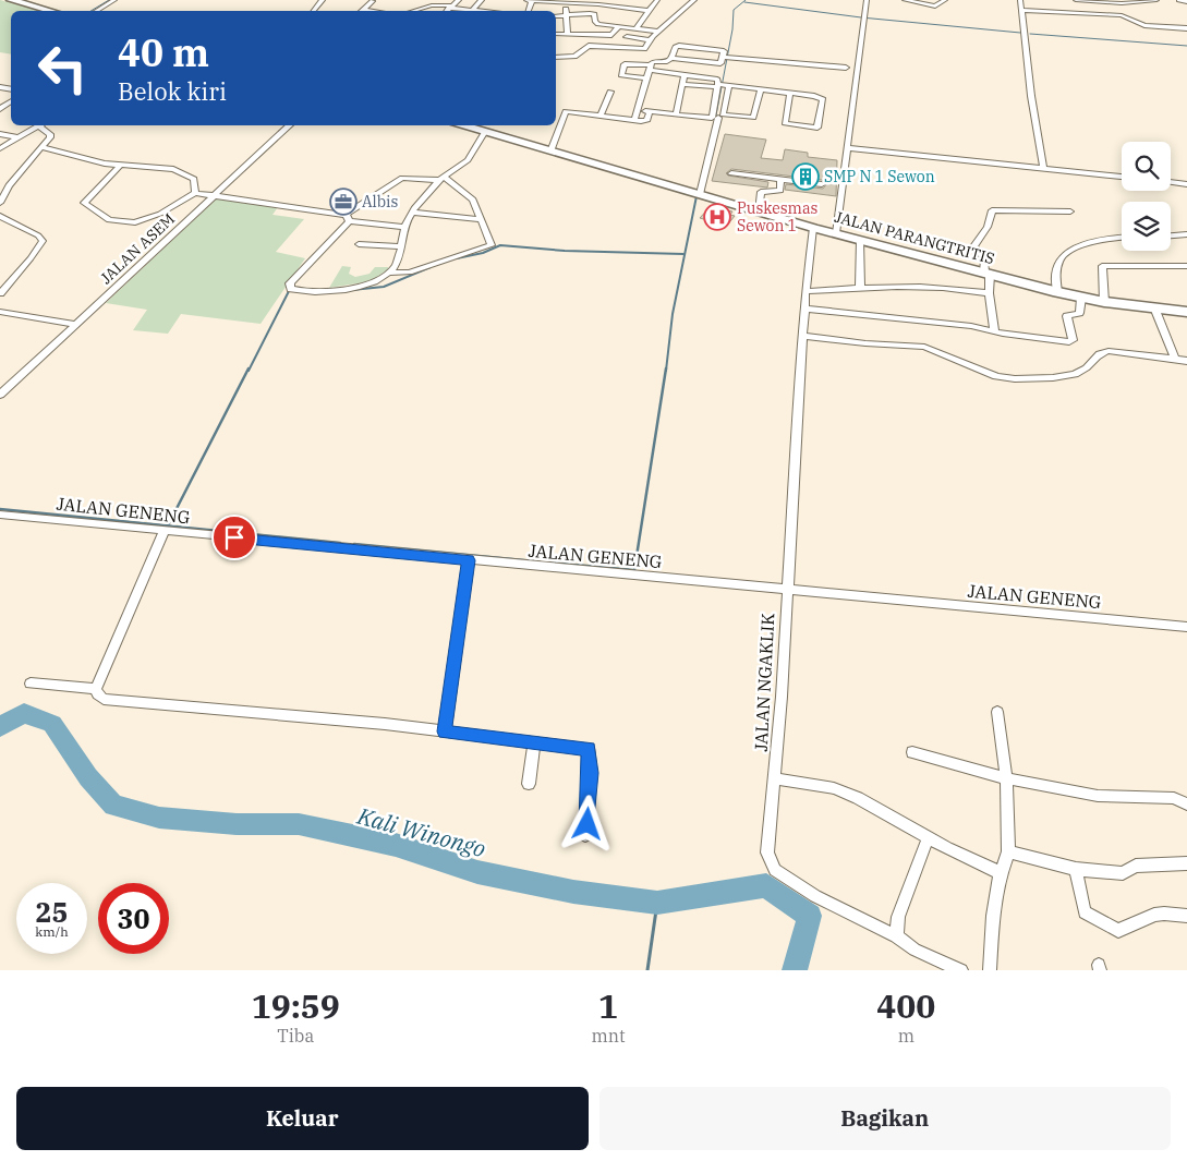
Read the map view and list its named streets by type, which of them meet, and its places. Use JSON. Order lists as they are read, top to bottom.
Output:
{
  "streets": {
    "main road": ["JALAN PARANGTRITIS"],
    "street": ["JALAN ASEM", "JALAN GENENG", "JALAN NGAKLIK"]
  },
  "crossings": [
    ["JALAN GENENG", "JALAN NGAKLIK"]
  ],
  "water": ["Kali Winongo"],
  "places": {
    "building": ["SMP N 1 Sewon"],
    "office": ["Albis"],
    "hospital": ["Puskesmas Sewon 1"]
  },
  "page": {
    "turn": ["40 m", "Belok kiri"],
    "speed": "25 km/h",
    "limit": "30",
    "eta": [
      "19:59",
      "Tiba",
      "1",
      "mnt",
      "400",
      "m"
    ],
    "buttons": ["Keluar", "Bagikan"]
  }
}
